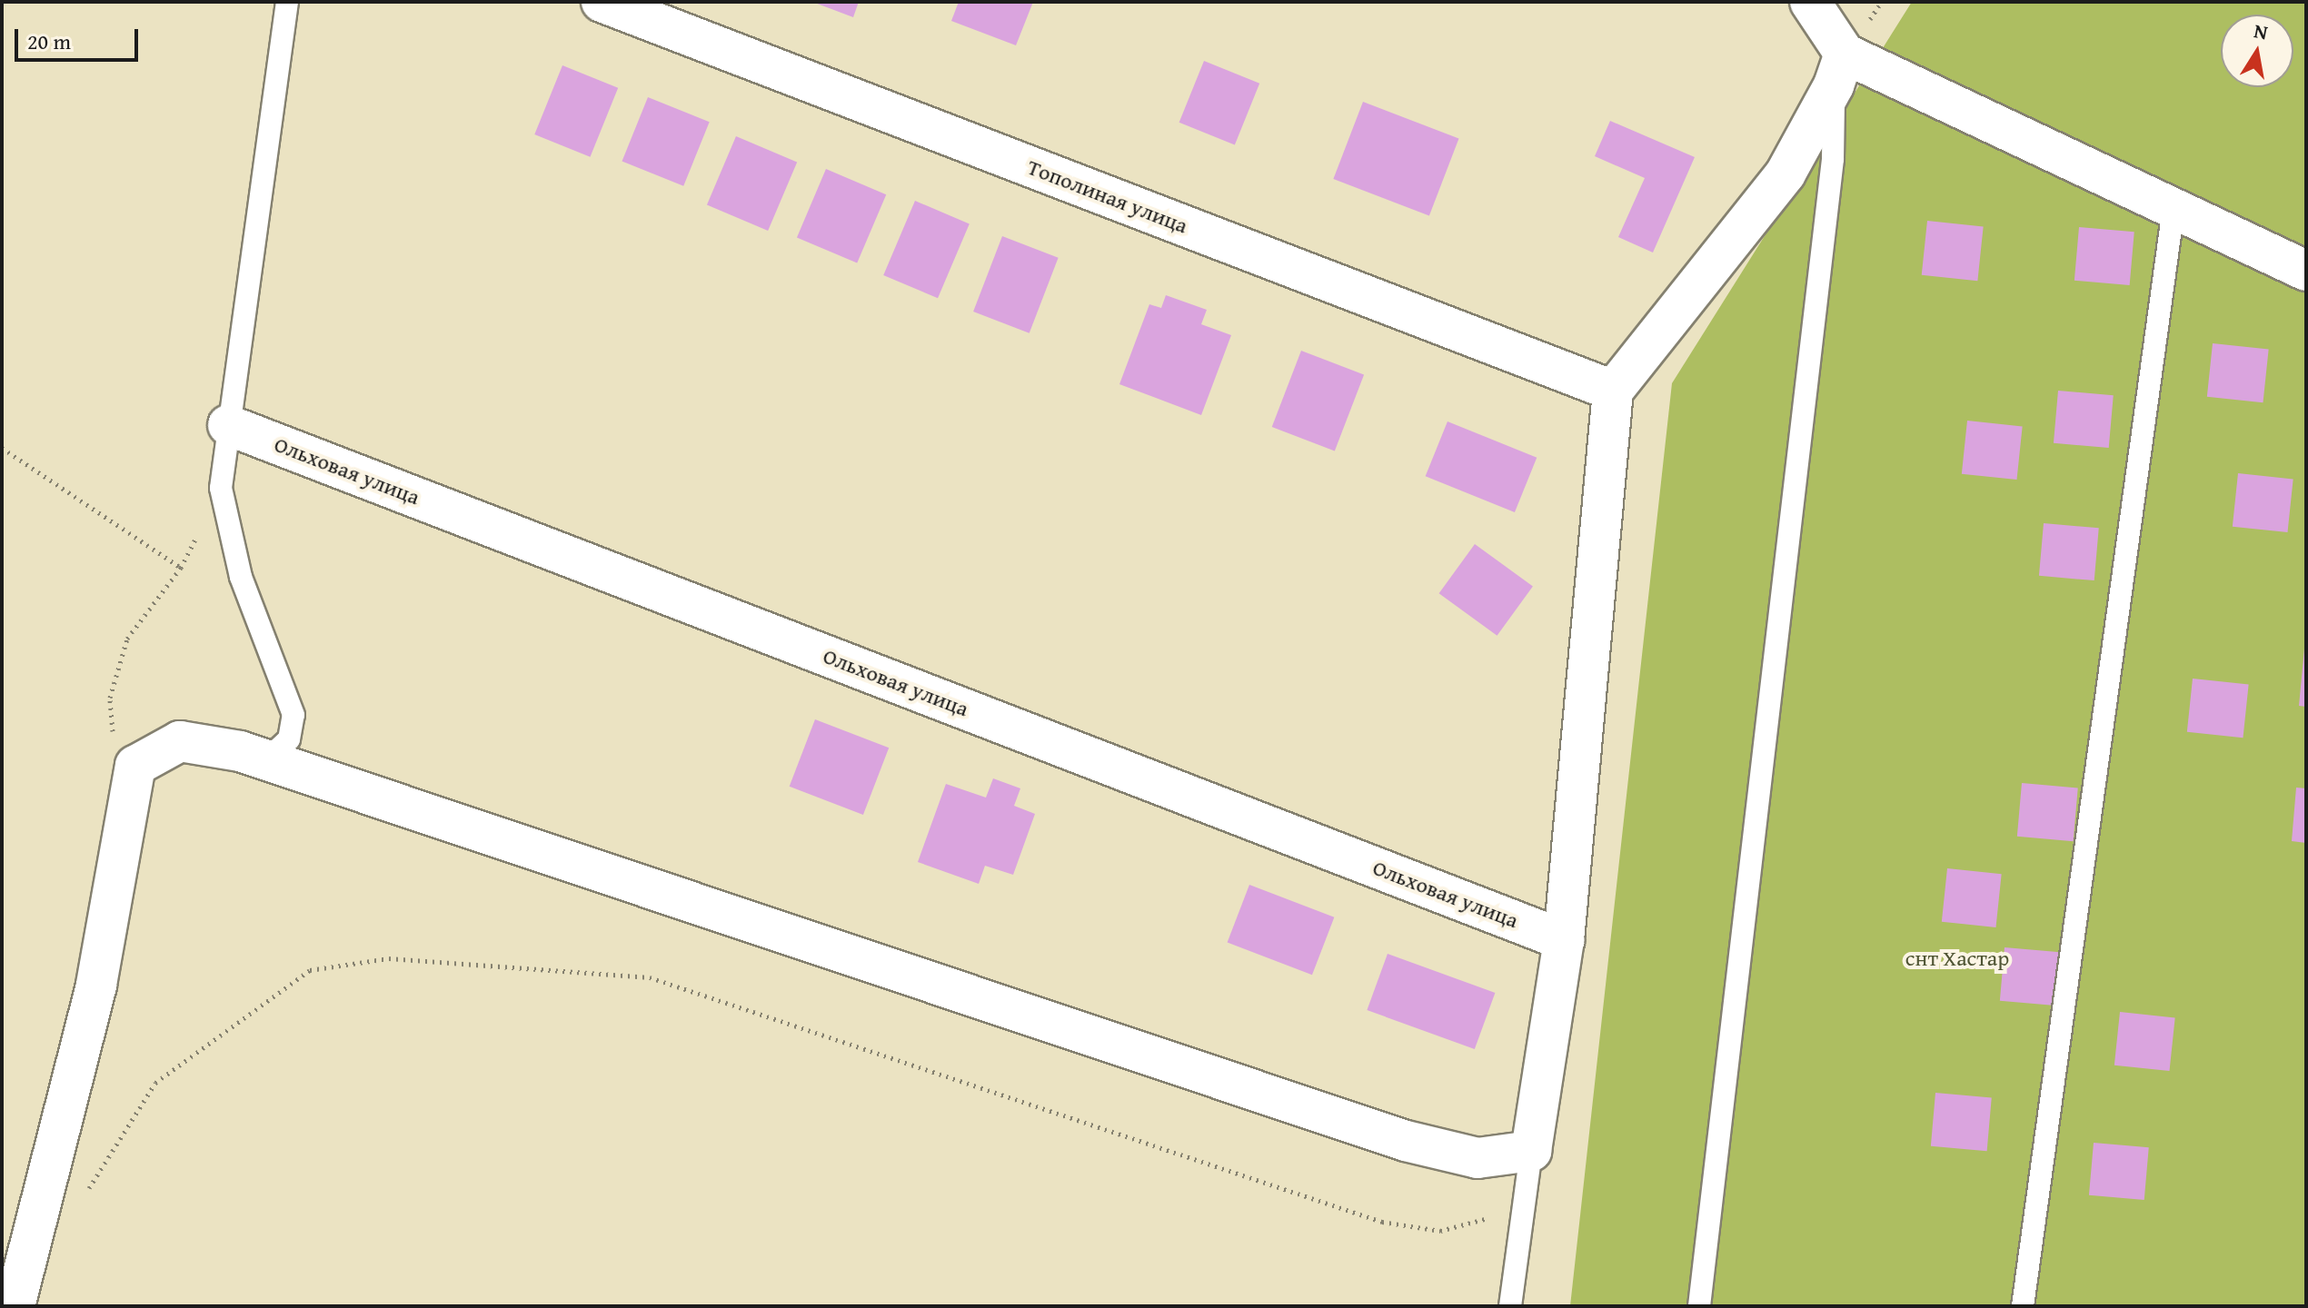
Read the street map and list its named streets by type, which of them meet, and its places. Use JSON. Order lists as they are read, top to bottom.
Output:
{
  "streets": {
    "street": ["Тополиная улица", "Ольховая улица"]
  },
  "parks": ["снт Хастар"],
  "scale_bar": "20 m",
  "north": "top"
}
